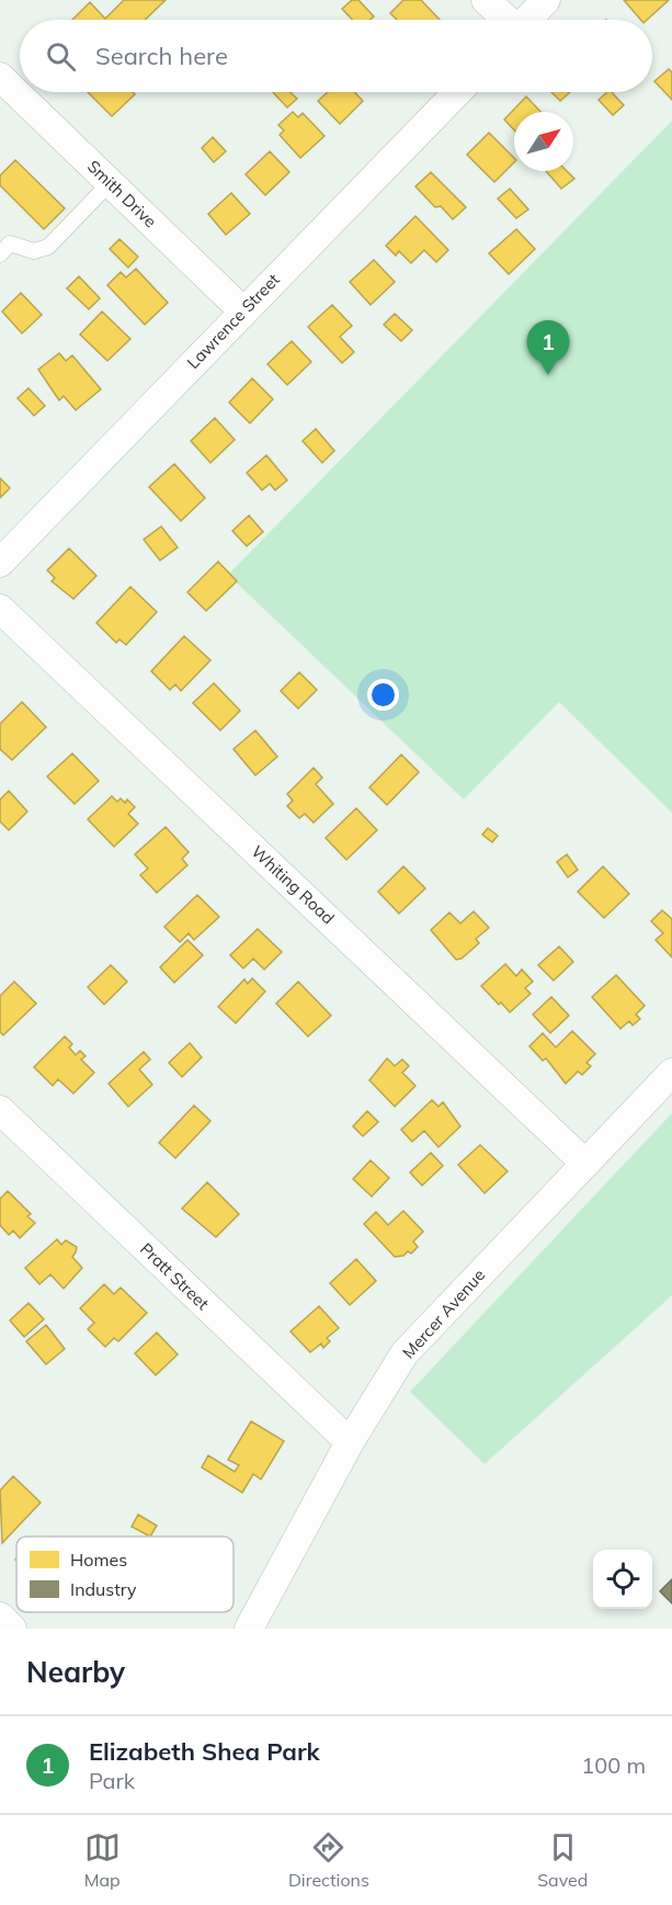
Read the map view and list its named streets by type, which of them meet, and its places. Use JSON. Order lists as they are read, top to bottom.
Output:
{
  "streets": {
    "street": [
      "Smith Drive",
      "Lawrence Street",
      "Whiting Road",
      "Pratt Street",
      "Mercer Avenue"
    ]
  },
  "crossings": [
    ["Smith Drive", "Lawrence Street"],
    ["Whiting Road", "Mercer Avenue"],
    ["Pratt Street", "Mercer Avenue"]
  ],
  "legend": ["Homes", "Industry"],
  "north": "top right",
  "page": {
    "search": "Search here",
    "pins": "1",
    "heading": "Nearby",
    "list": [
      {
        "mark": "1",
        "name": "Elizabeth Shea Park",
        "note": "Park",
        "value": "100 m"
      }
    ],
    "nav": ["Map", "Directions", "Saved"]
  }
}
